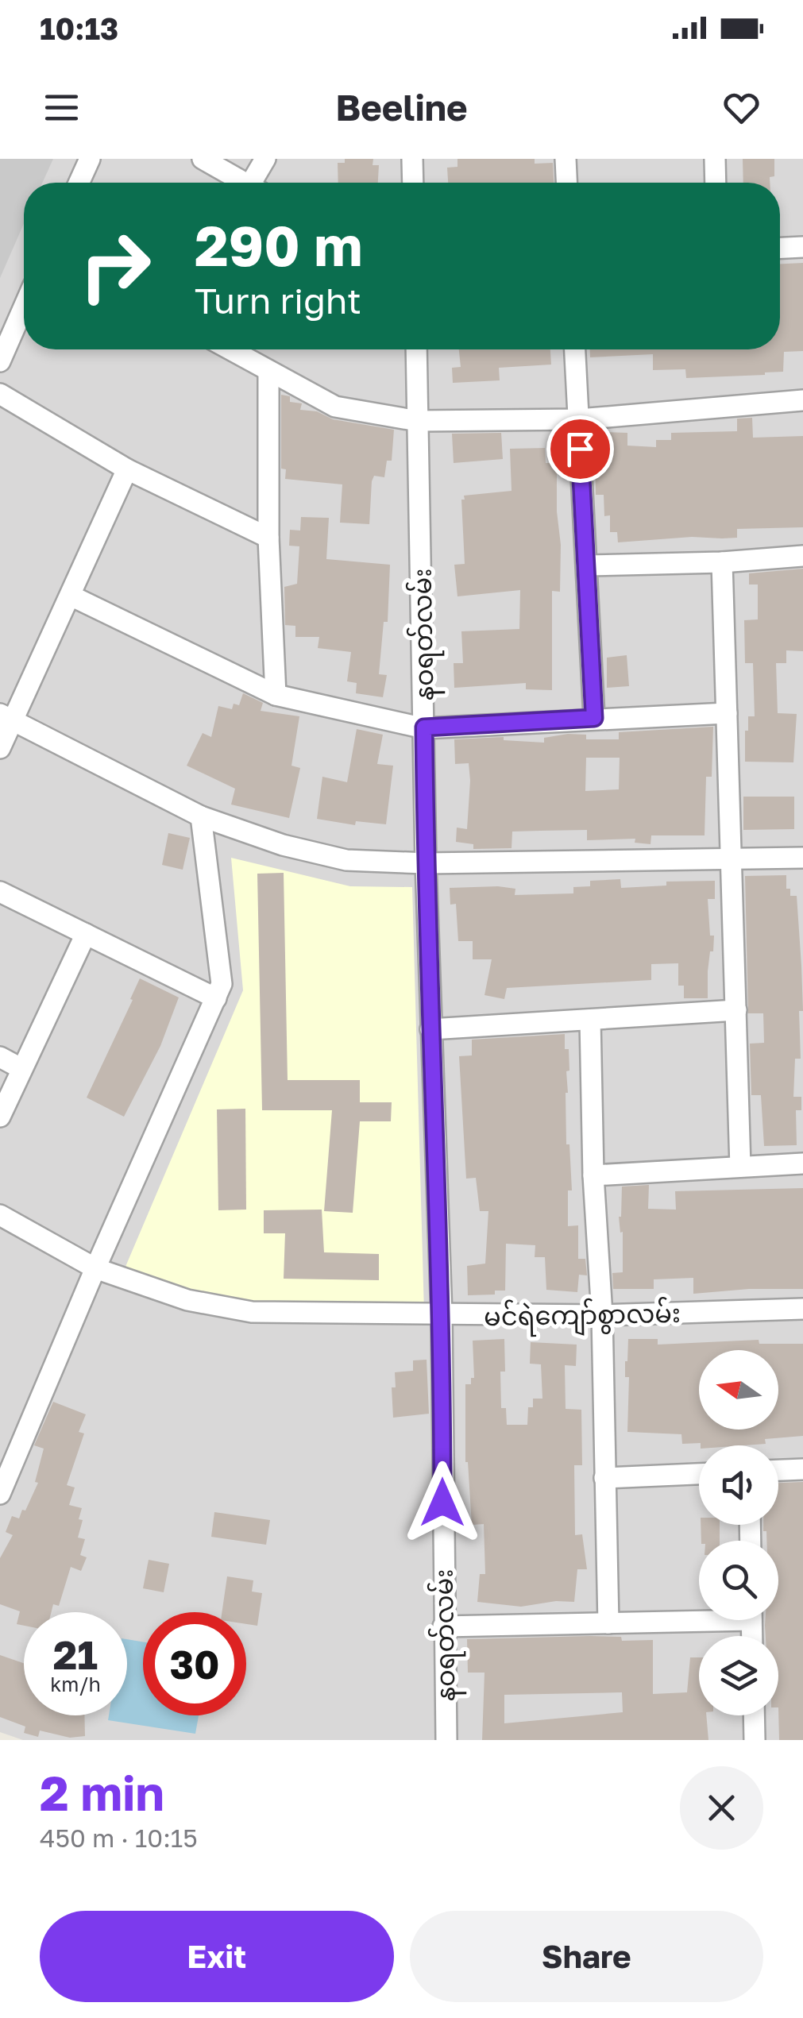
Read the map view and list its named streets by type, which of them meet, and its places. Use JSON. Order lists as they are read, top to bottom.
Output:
{
  "streets": {
    "street": ["နဝရတ်လမ်း", "မင်ရဲကျော်စွာလမ်း"]
  },
  "crossings": [
    ["နဝရတ်လမ်း", "မင်ရဲကျော်စွာလမ်း"]
  ],
  "north": "left",
  "page": {
    "status": "10:13",
    "header": "Beeline",
    "turn": ["290 m", "Turn right"],
    "speed": "21 km/h",
    "limit": "30",
    "heading": ["2 min", "450 m · 10:15"],
    "buttons": ["Exit", "Share"]
  }
}
